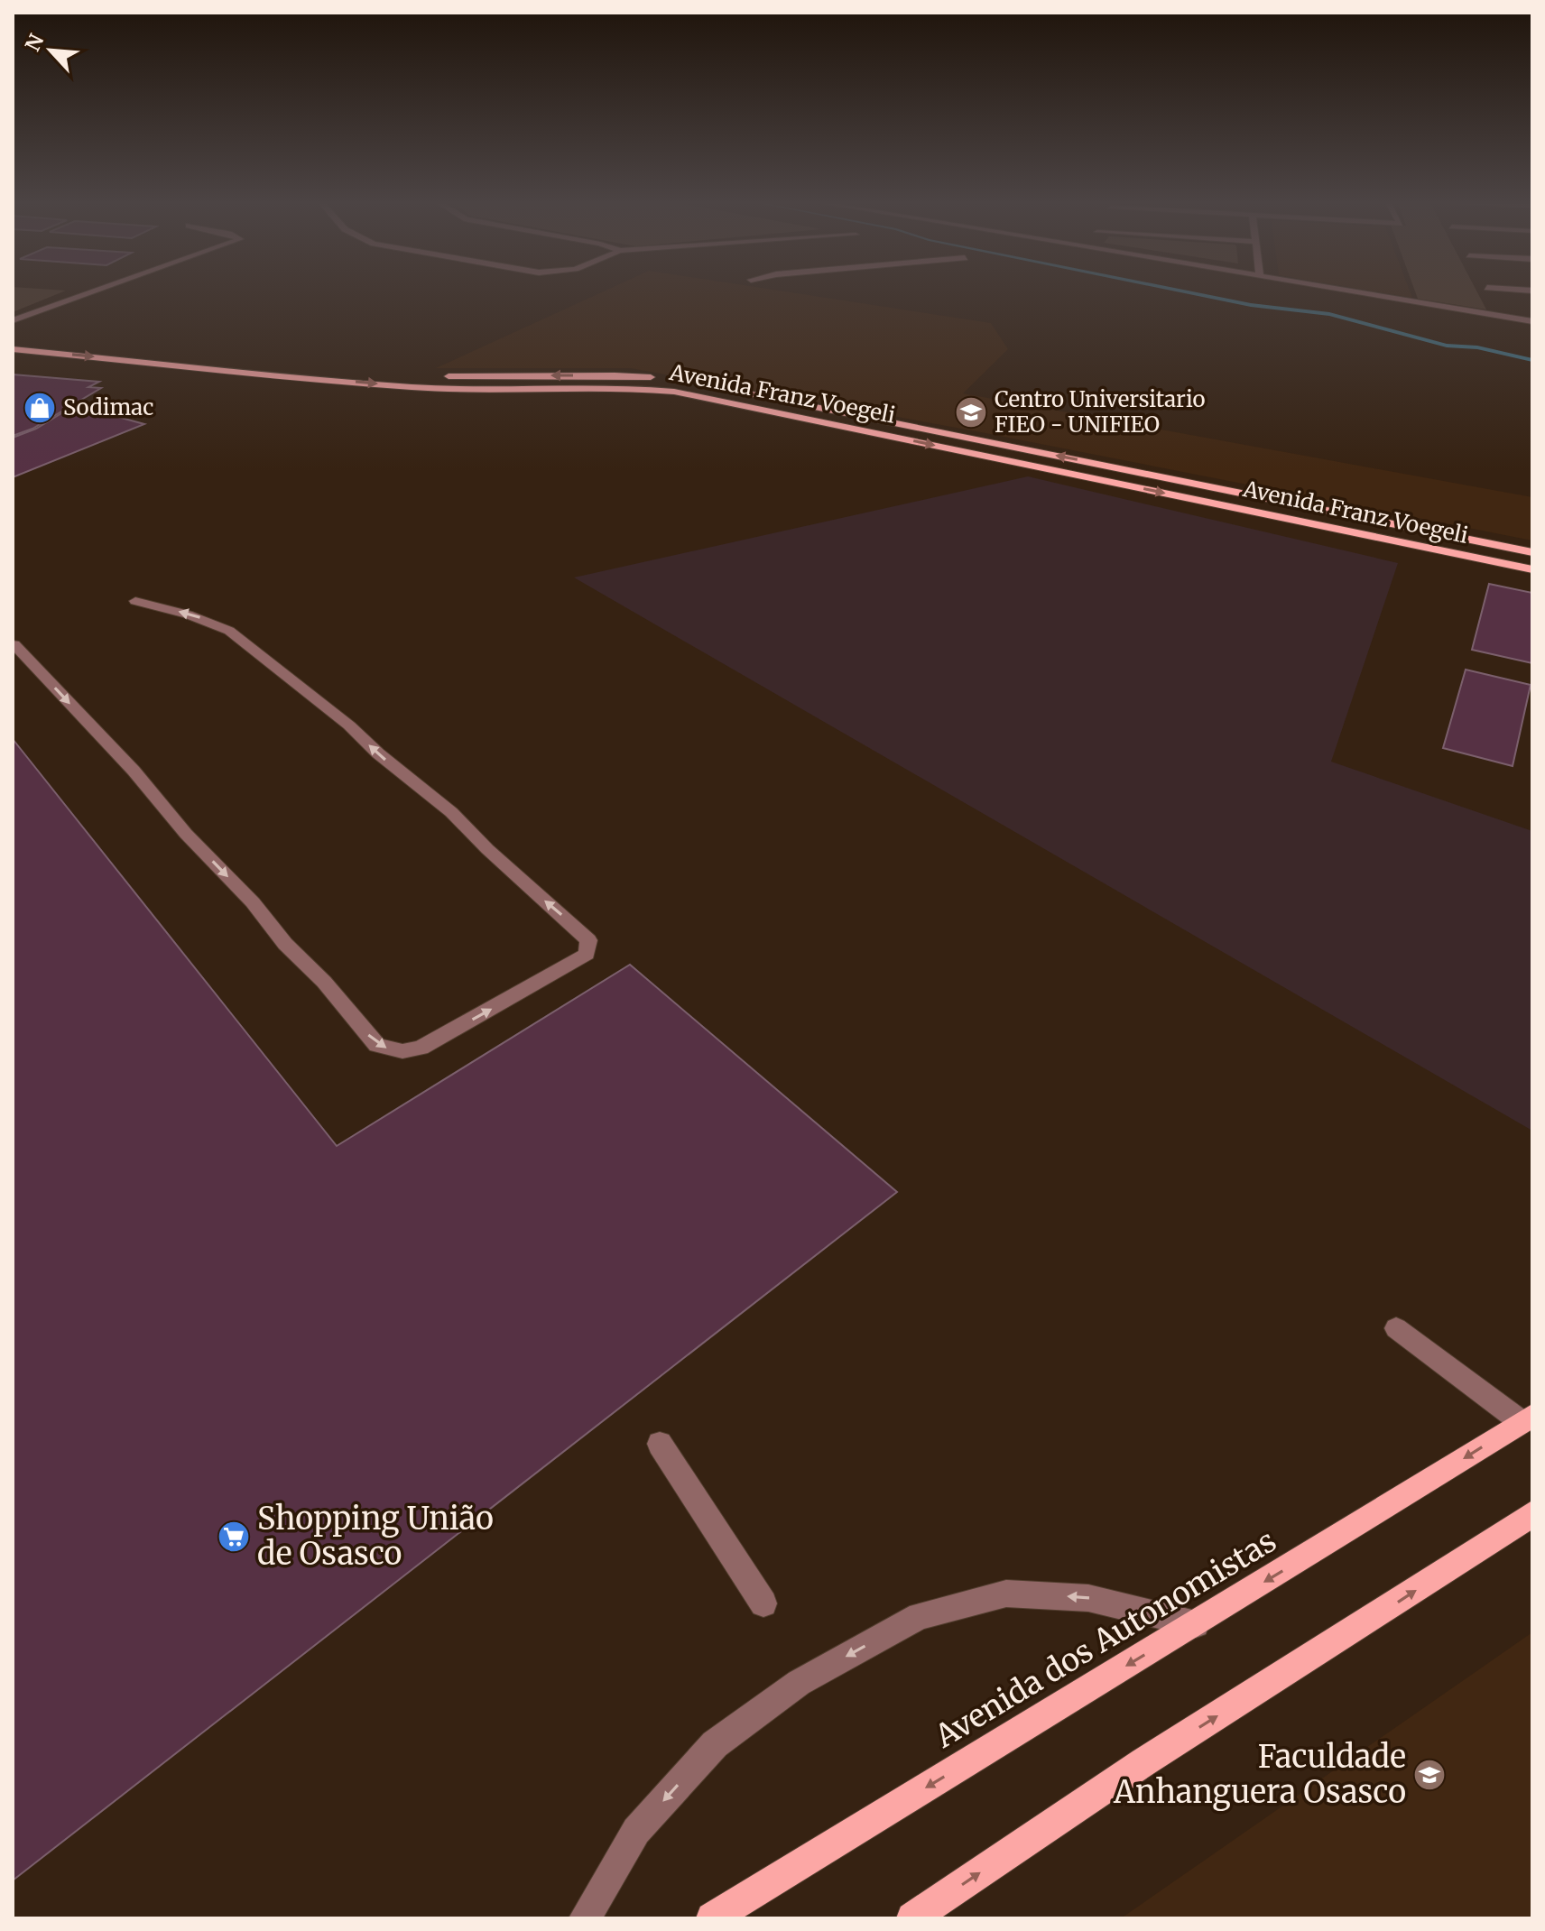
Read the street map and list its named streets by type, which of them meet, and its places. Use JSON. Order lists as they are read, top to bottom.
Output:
{
  "streets": {
    "main road": ["Avenida Franz Voegeli", "Avenida dos Autonomistas"]
  },
  "places": {
    "shop": ["Sodimac"],
    "school or university": ["Centro Universitario FIEO - UNIFIEO", "Faculdade Anhanguera Osasco"],
    "supermarket": ["Shopping União de Osasco"]
  },
  "north": "top left"
}
